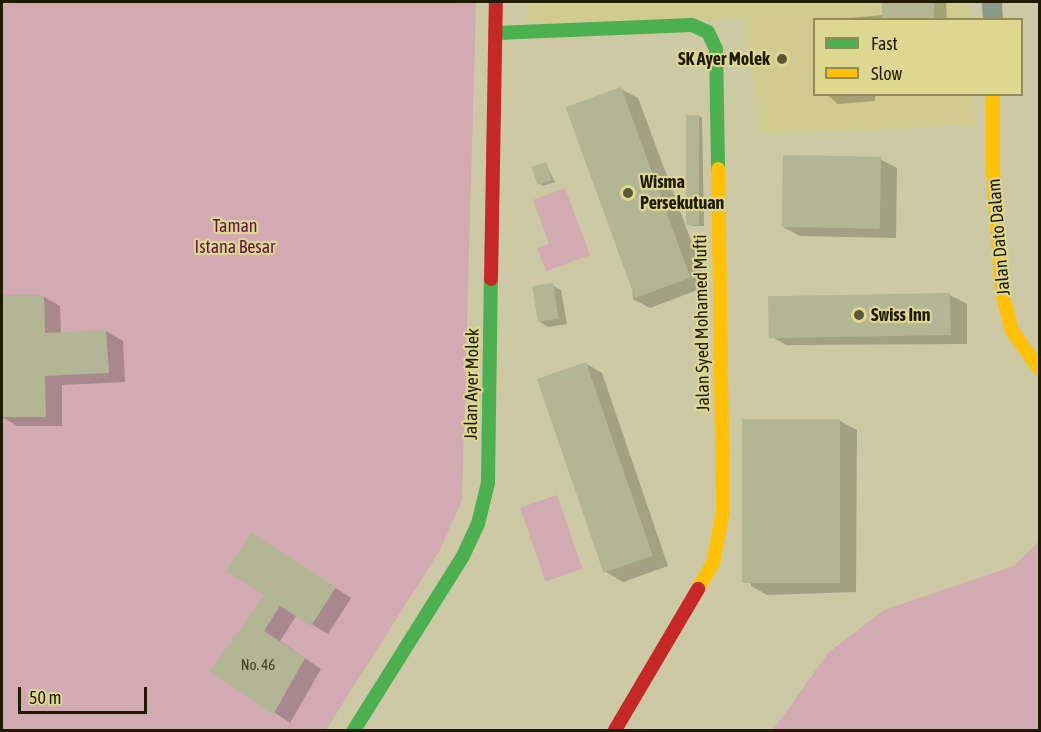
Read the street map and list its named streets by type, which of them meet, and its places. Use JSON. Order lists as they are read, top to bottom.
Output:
{
  "streets": {
    "street": ["Jalan Dato Dalam", "Jalan Syed Mohamed Mufti", "Jalan Ayer Molek"]
  },
  "crossings": [
    ["Jalan Syed Mohamed Mufti", "Jalan Ayer Molek"]
  ],
  "parks": ["Taman Istana Besar"],
  "places": ["SK Ayer Molek", "Wisma Persekutuan", "Swiss Inn"],
  "house_numbers": ["No. 46"],
  "legend": ["Fast", "Slow"],
  "scale_bar": "50 m"
}
